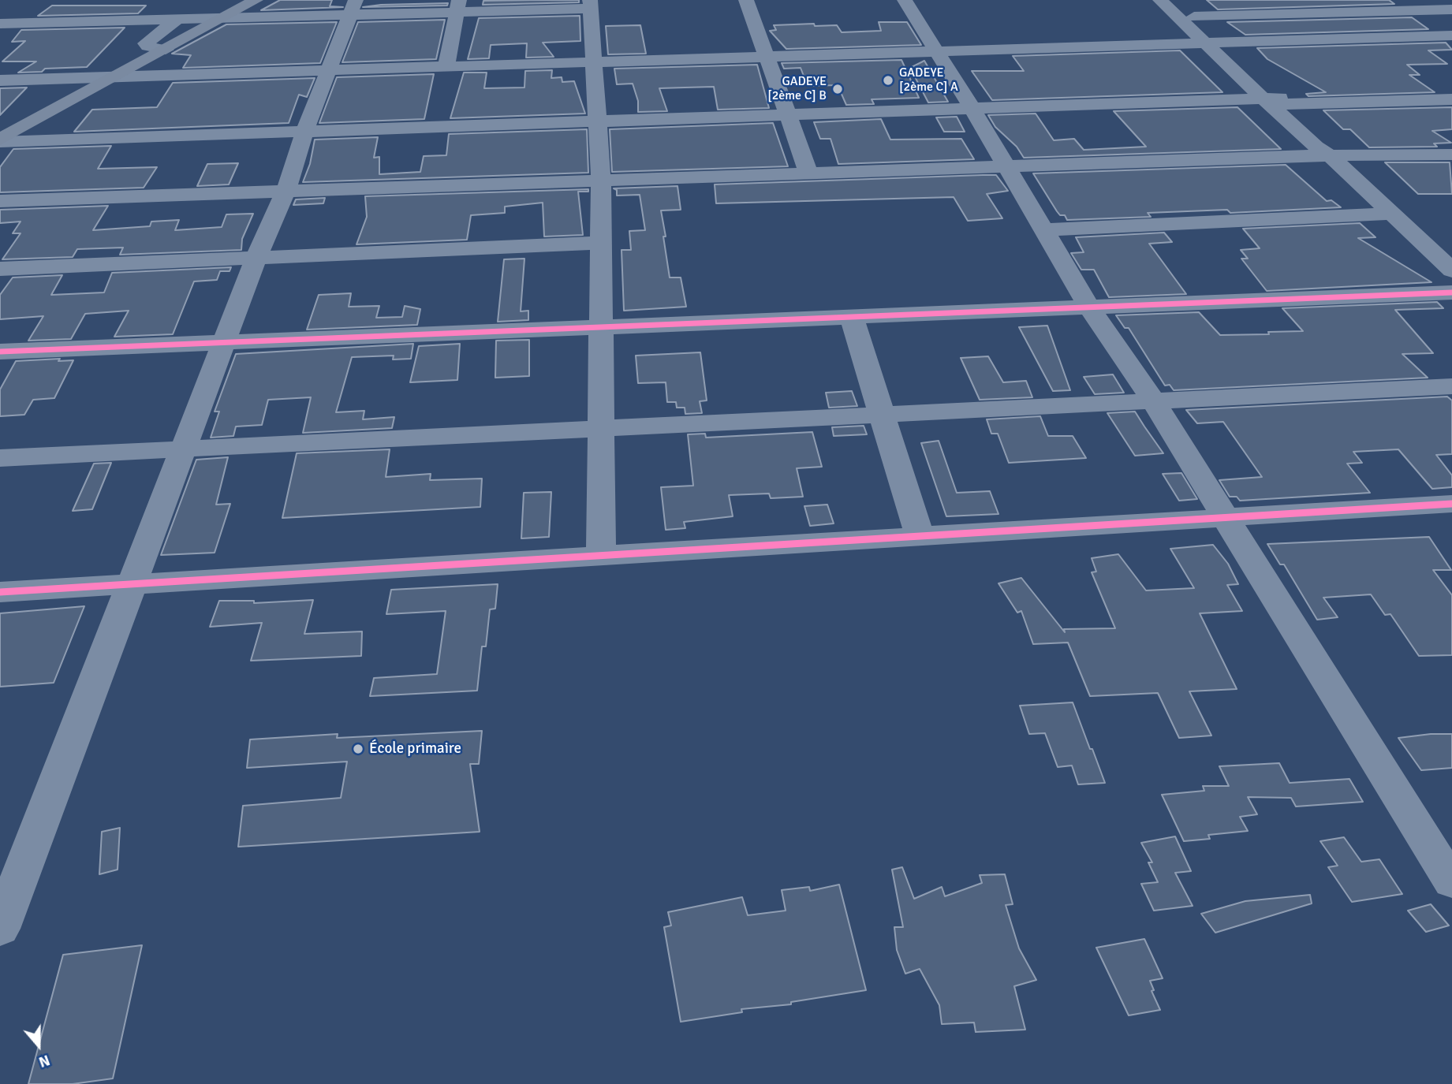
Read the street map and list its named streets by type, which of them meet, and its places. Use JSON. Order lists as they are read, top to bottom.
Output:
{
  "places": ["GADEYE [2ème C] A", "GADEYE [2ème C] B", "École primaire"],
  "north": "bottom"
}
